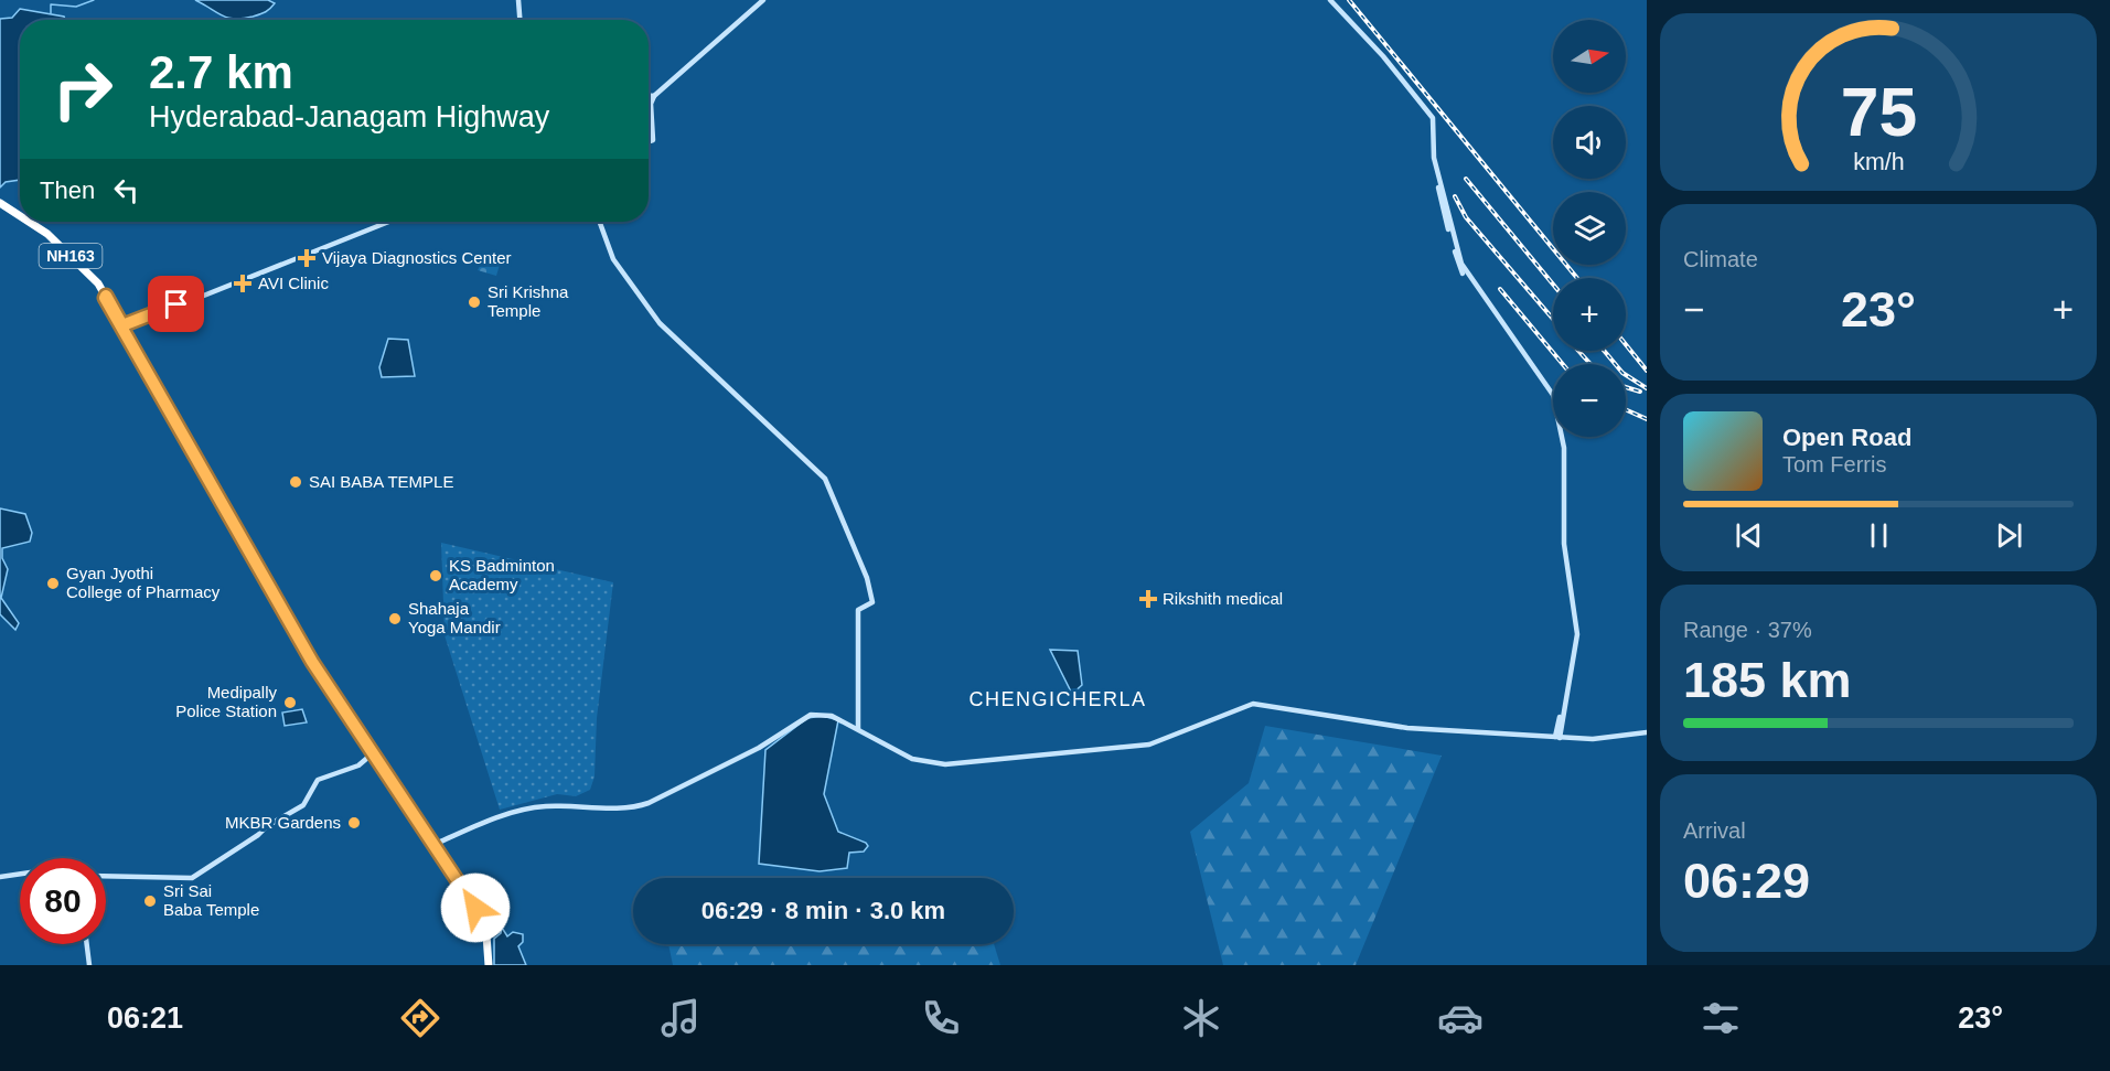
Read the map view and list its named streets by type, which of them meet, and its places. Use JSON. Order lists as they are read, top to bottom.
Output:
{
  "streets": {
    "highway": ["NH163"]
  },
  "districts": ["CHENGICHERLA"],
  "places": {
    "health": ["Vijaya Diagnostics Center", "AVI Clinic", "Rikshith medical"],
    "other": [
      "Sri Krishna Temple",
      "SAI BABA TEMPLE",
      "KS Badminton Academy",
      "Gyan Jyothi College of Pharmacy",
      "Shahaja Yoga Mandir",
      "Medipally Police Station",
      "MKBR Gardens",
      "Sri Sai Baba Temple"
    ]
  },
  "north": "right",
  "page": {
    "map_buttons": ["+", "−"],
    "turn": ["2.7 km", "Hyderabad-Janagam Highway"],
    "then": "Then",
    "tile": [
      "Climate",
      ["Range · 37%", "185 km"],
      ["Arrival", "06:29"]
    ],
    "heat": ["−", "23°", "+"],
    "song": ["Open Road", "Tom Ferris"],
    "limit": "80",
    "trip": "06:29 · 8 min · 3.0 km",
    "tabs": ["06:21", "23°"],
    "gauge": ["75", "km/h"]
  }
}
